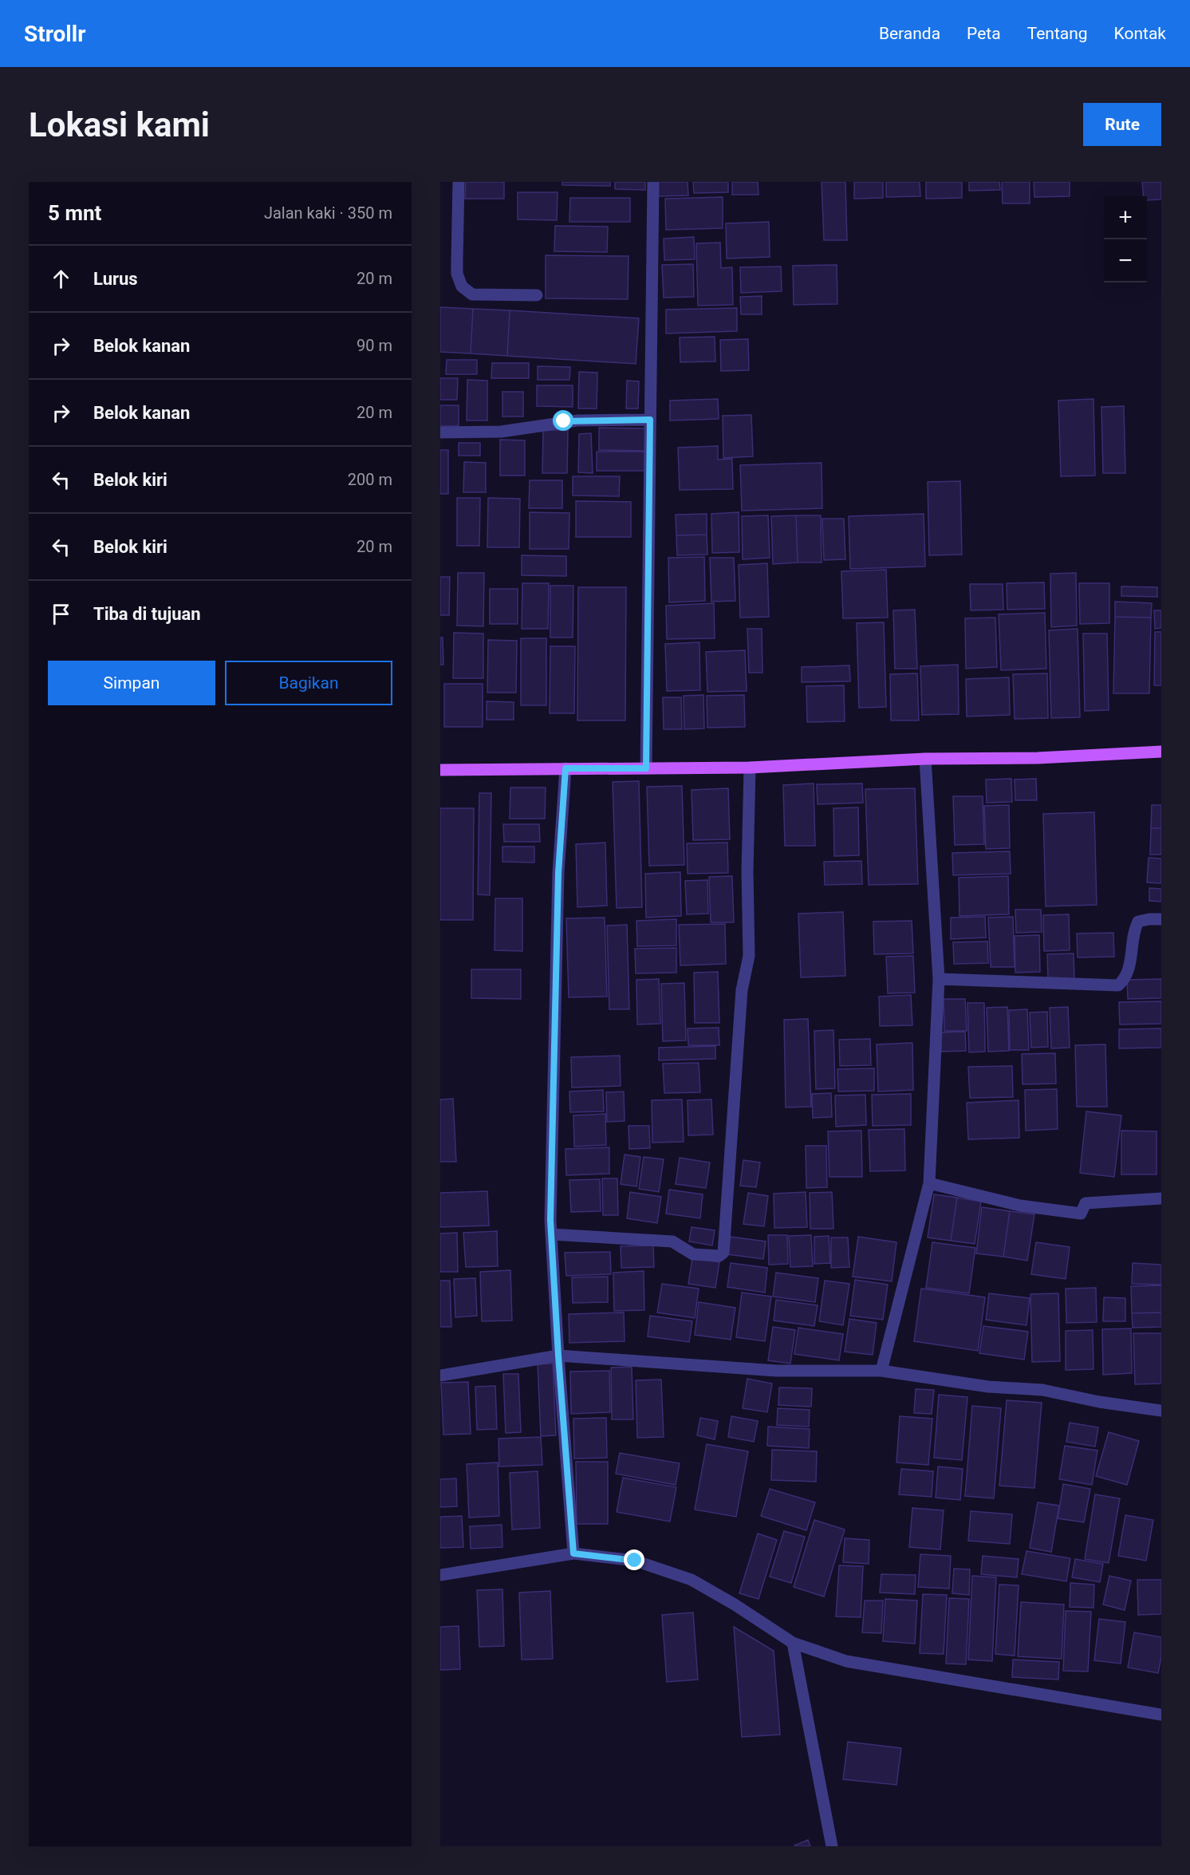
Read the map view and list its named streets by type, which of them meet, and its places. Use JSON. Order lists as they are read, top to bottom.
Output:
{
  "page": {
    "header": "Strollr",
    "nav": [
      "Beranda",
      "Peta",
      "Tentang",
      "Kontak"
    ],
    "buttons": [
      "Rute",
      ["Simpan", "Bagikan"]
    ],
    "title": "Lokasi kami",
    "heading": ["5 mnt", "Jalan kaki · 350 m"],
    "map_buttons": ["+", "−"],
    "list": [
      ["Lurus", "20 m"],
      ["Belok kanan", "90 m"],
      ["Belok kanan", "20 m"],
      ["Belok kiri", "200 m"],
      ["Belok kiri", "20 m"],
      "Tiba di tujuan"
    ]
  }
}
